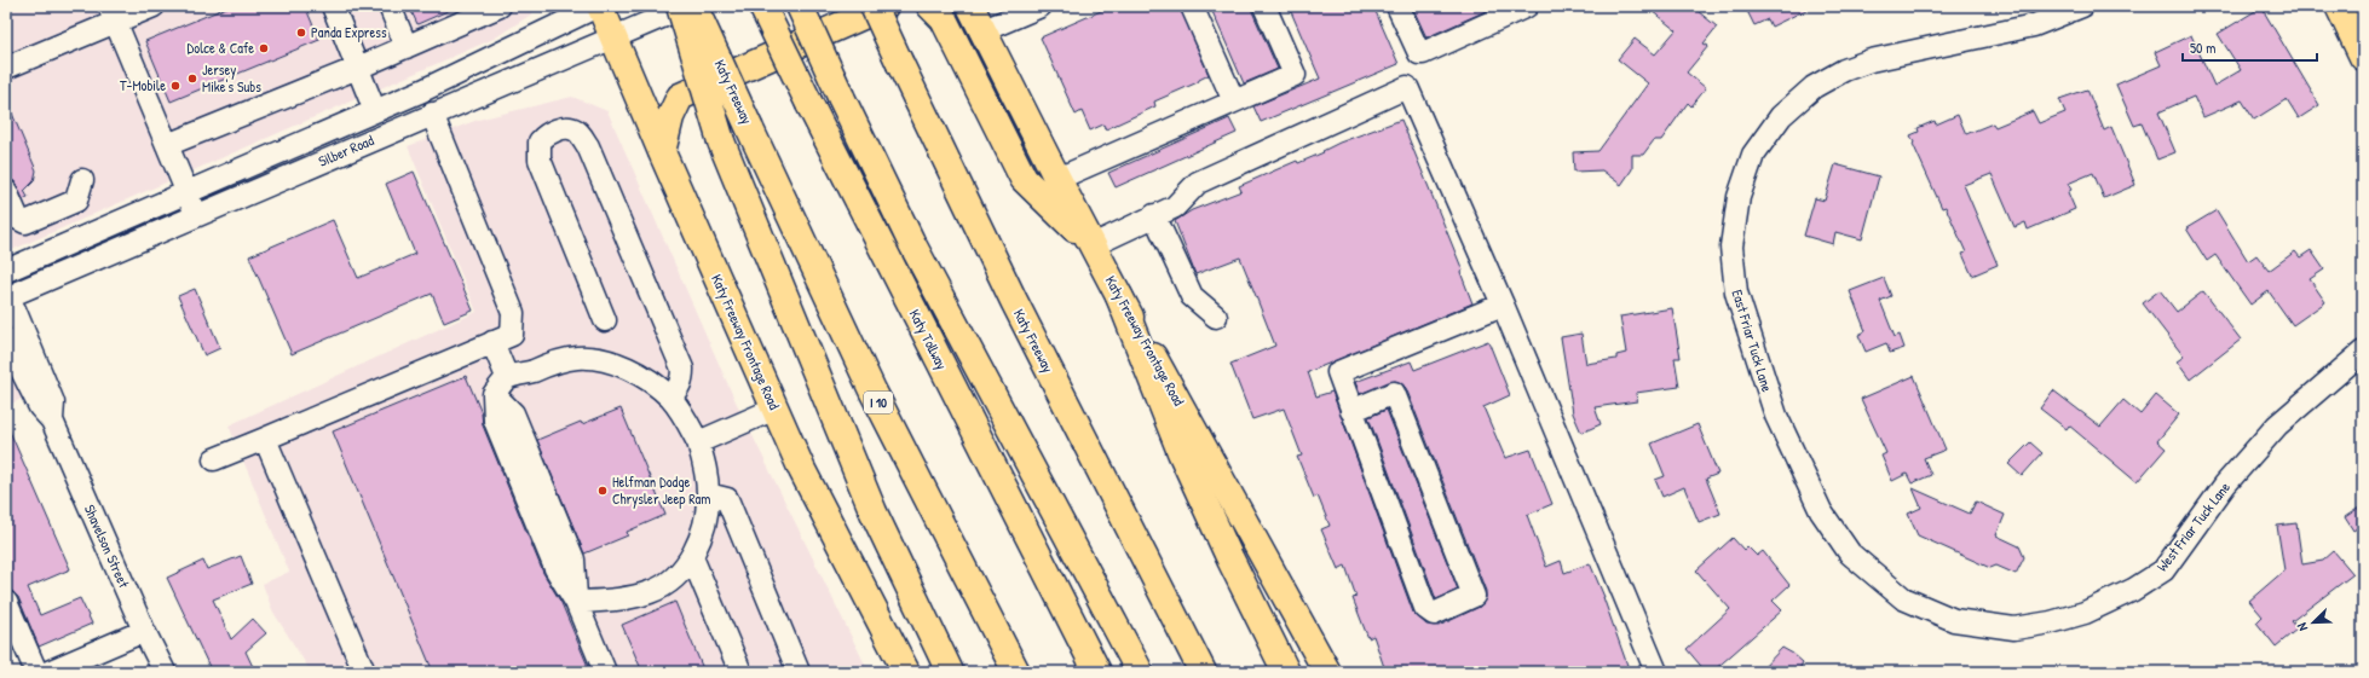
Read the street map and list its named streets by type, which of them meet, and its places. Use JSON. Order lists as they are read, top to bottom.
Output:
{
  "streets": {
    "main road": [
      "Katy Freeway",
      "Katy Tollway",
      "Katy Freeway Frontage Road",
      "I 10"
    ],
    "street": [
      "Silber Road",
      "East Friar Tuck Lane",
      "West Friar Tuck Lane",
      "Shavelson Street"
    ]
  },
  "crossings": [
    ["Silber Road", "Katy Freeway Frontage Road"],
    ["East Friar Tuck Lane", "West Friar Tuck Lane"]
  ],
  "places": [
    "Panda Express",
    "Dolce & Cafe",
    "Jersey Mike's Subs",
    "T-Mobile",
    "Helfman Dodge Chrysler Jeep Ram"
  ],
  "scale_bar": "50 m",
  "north": "bottom left"
}
